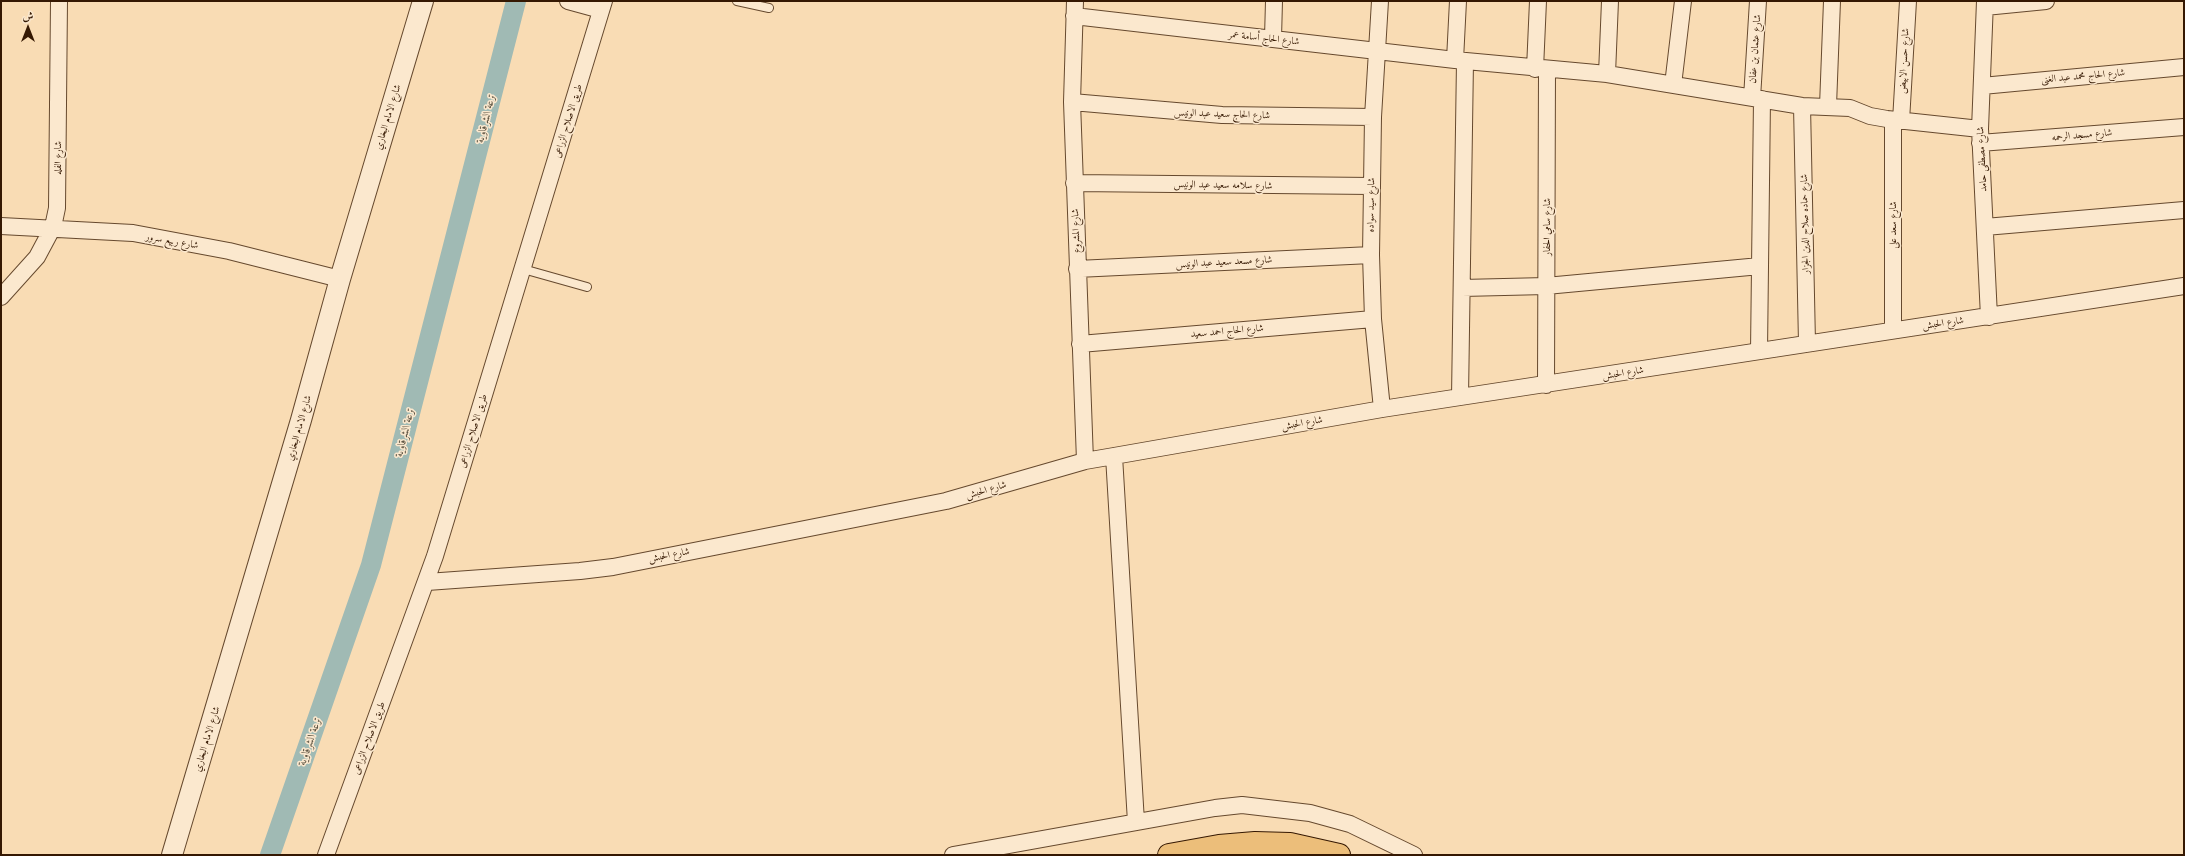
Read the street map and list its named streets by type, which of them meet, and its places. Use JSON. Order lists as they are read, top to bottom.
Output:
{
  "streets": {
    "street": [
      "شارع الحاج أسامة عمر",
      "شارع عثمان بن عفان",
      "شارع حسن الابيض",
      "شارع الحاج محمد عبد الغنى",
      "شارع الحاج سعيد عبد الونيس",
      "شارع الامام البخاري",
      "طريق الاصلاح الزراعى",
      "شارع مسجد الرحمه",
      "شارع الفله",
      "شارع مصطفى حامد",
      "شارع سلامه سعيد عبد الونيس",
      "شارع سيد سواده",
      "شارع حماده صلاح الدين الجزار",
      "شارع سعد على",
      "شارع سامي الحفار",
      "شارع المشروع",
      "شارع ربيع سرور",
      "شارع مسعد سعيد عبد الونيس",
      "شارع الحبش",
      "شارع الحاج احمد سعيد"
    ]
  },
  "crossings": [
    ["شارع الحاج أسامة عمر", "شارع عثمان بن عفان"],
    ["شارع الحاج أسامة عمر", "شارع مسجد الرحمه"],
    ["شارع الحاج أسامة عمر", "شارع سيد سواده"],
    ["شارع الحاج أسامة عمر", "شارع سامي الحفار"],
    ["شارع الحاج أسامة عمر", "شارع المشروع"],
    ["شارع عثمان بن عفان", "شارع مسجد الرحمه"],
    ["شارع عثمان بن عفان", "شارع الحبش"],
    ["شارع حسن الابيض", "شارع مسجد الرحمه"],
    ["شارع حسن الابيض", "شارع سعد على"],
    ["شارع الحاج محمد عبد الغنى", "شارع مصطفى حامد"],
    ["شارع الحاج سعيد عبد الونيس", "شارع سيد سواده"],
    ["شارع الحاج سعيد عبد الونيس", "شارع المشروع"],
    ["شارع الامام البخاري", "شارع ربيع سرور"],
    ["طريق الاصلاح الزراعى", "شارع الحبش"],
    ["شارع مسجد الرحمه", "شارع مصطفى حامد"],
    ["شارع مسجد الرحمه", "شارع حماده صلاح الدين الجزار"],
    ["شارع مسجد الرحمه", "شارع سعد على"],
    ["شارع الفله", "شارع ربيع سرور"],
    ["شارع مصطفى حامد", "شارع الحبش"],
    ["شارع سلامه سعيد عبد الونيس", "شارع سيد سواده"],
    ["شارع سلامه سعيد عبد الونيس", "شارع المشروع"],
    ["شارع سيد سواده", "شارع مسعد سعيد عبد الونيس"],
    ["شارع سيد سواده", "شارع الحبش"],
    ["شارع سيد سواده", "شارع الحاج احمد سعيد"],
    ["شارع حماده صلاح الدين الجزار", "شارع الحبش"],
    ["شارع سعد على", "شارع الحبش"],
    ["شارع سامي الحفار", "شارع الحبش"],
    ["شارع المشروع", "شارع مسعد سعيد عبد الونيس"],
    ["شارع المشروع", "شارع الحبش"],
    ["شارع المشروع", "شارع الحاج احمد سعيد"]
  ],
  "water": ["ترعة الشرقاوية"],
  "north": "top"
}
